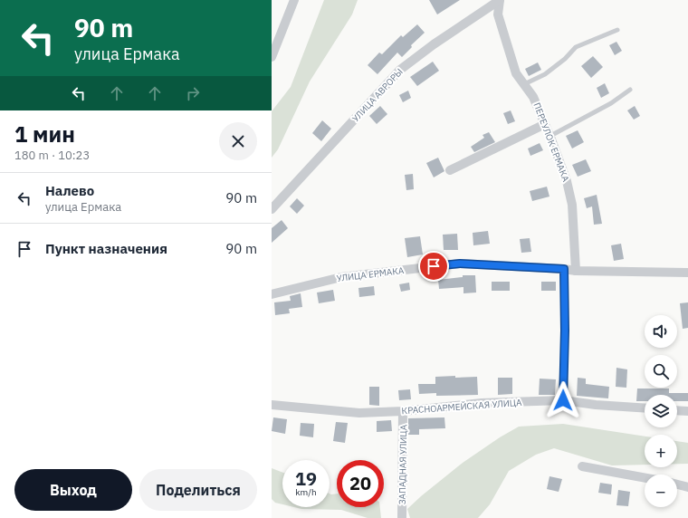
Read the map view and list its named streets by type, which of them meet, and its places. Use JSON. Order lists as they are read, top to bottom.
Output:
{
  "streets": {
    "street": [
      "УЛИЦА АВРОРЫ",
      "ПЕРЕУЛОК ЕРМАКА",
      "УЛИЦА ЕРМАКА",
      "КРАСНОАРМЕЙСКАЯ УЛИЦА",
      "ЗАПАДНАЯ УЛИЦА"
    ]
  },
  "crossings": [
    ["УЛИЦА АВРОРЫ", "ПЕРЕУЛОК ЕРМАКА"],
    ["ПЕРЕУЛОК ЕРМАКА", "УЛИЦА ЕРМАКА"],
    ["КРАСНОАРМЕЙСКАЯ УЛИЦА", "ЗАПАДНАЯ УЛИЦА"]
  ],
  "page": {
    "turn": ["90 m", "улица Ермака"],
    "heading": ["1 мин", "180 m · 10:23"],
    "list": [
      {
        "name": "Налево",
        "note": "улица Ермака",
        "value": "90 m"
      },
      {
        "name": "Пункт назначения",
        "value": "90 m"
      }
    ],
    "map_buttons": ["+", "−"],
    "speed": "19 km/h",
    "limit": "20",
    "buttons": ["Выход", "Поделиться"]
  }
}
